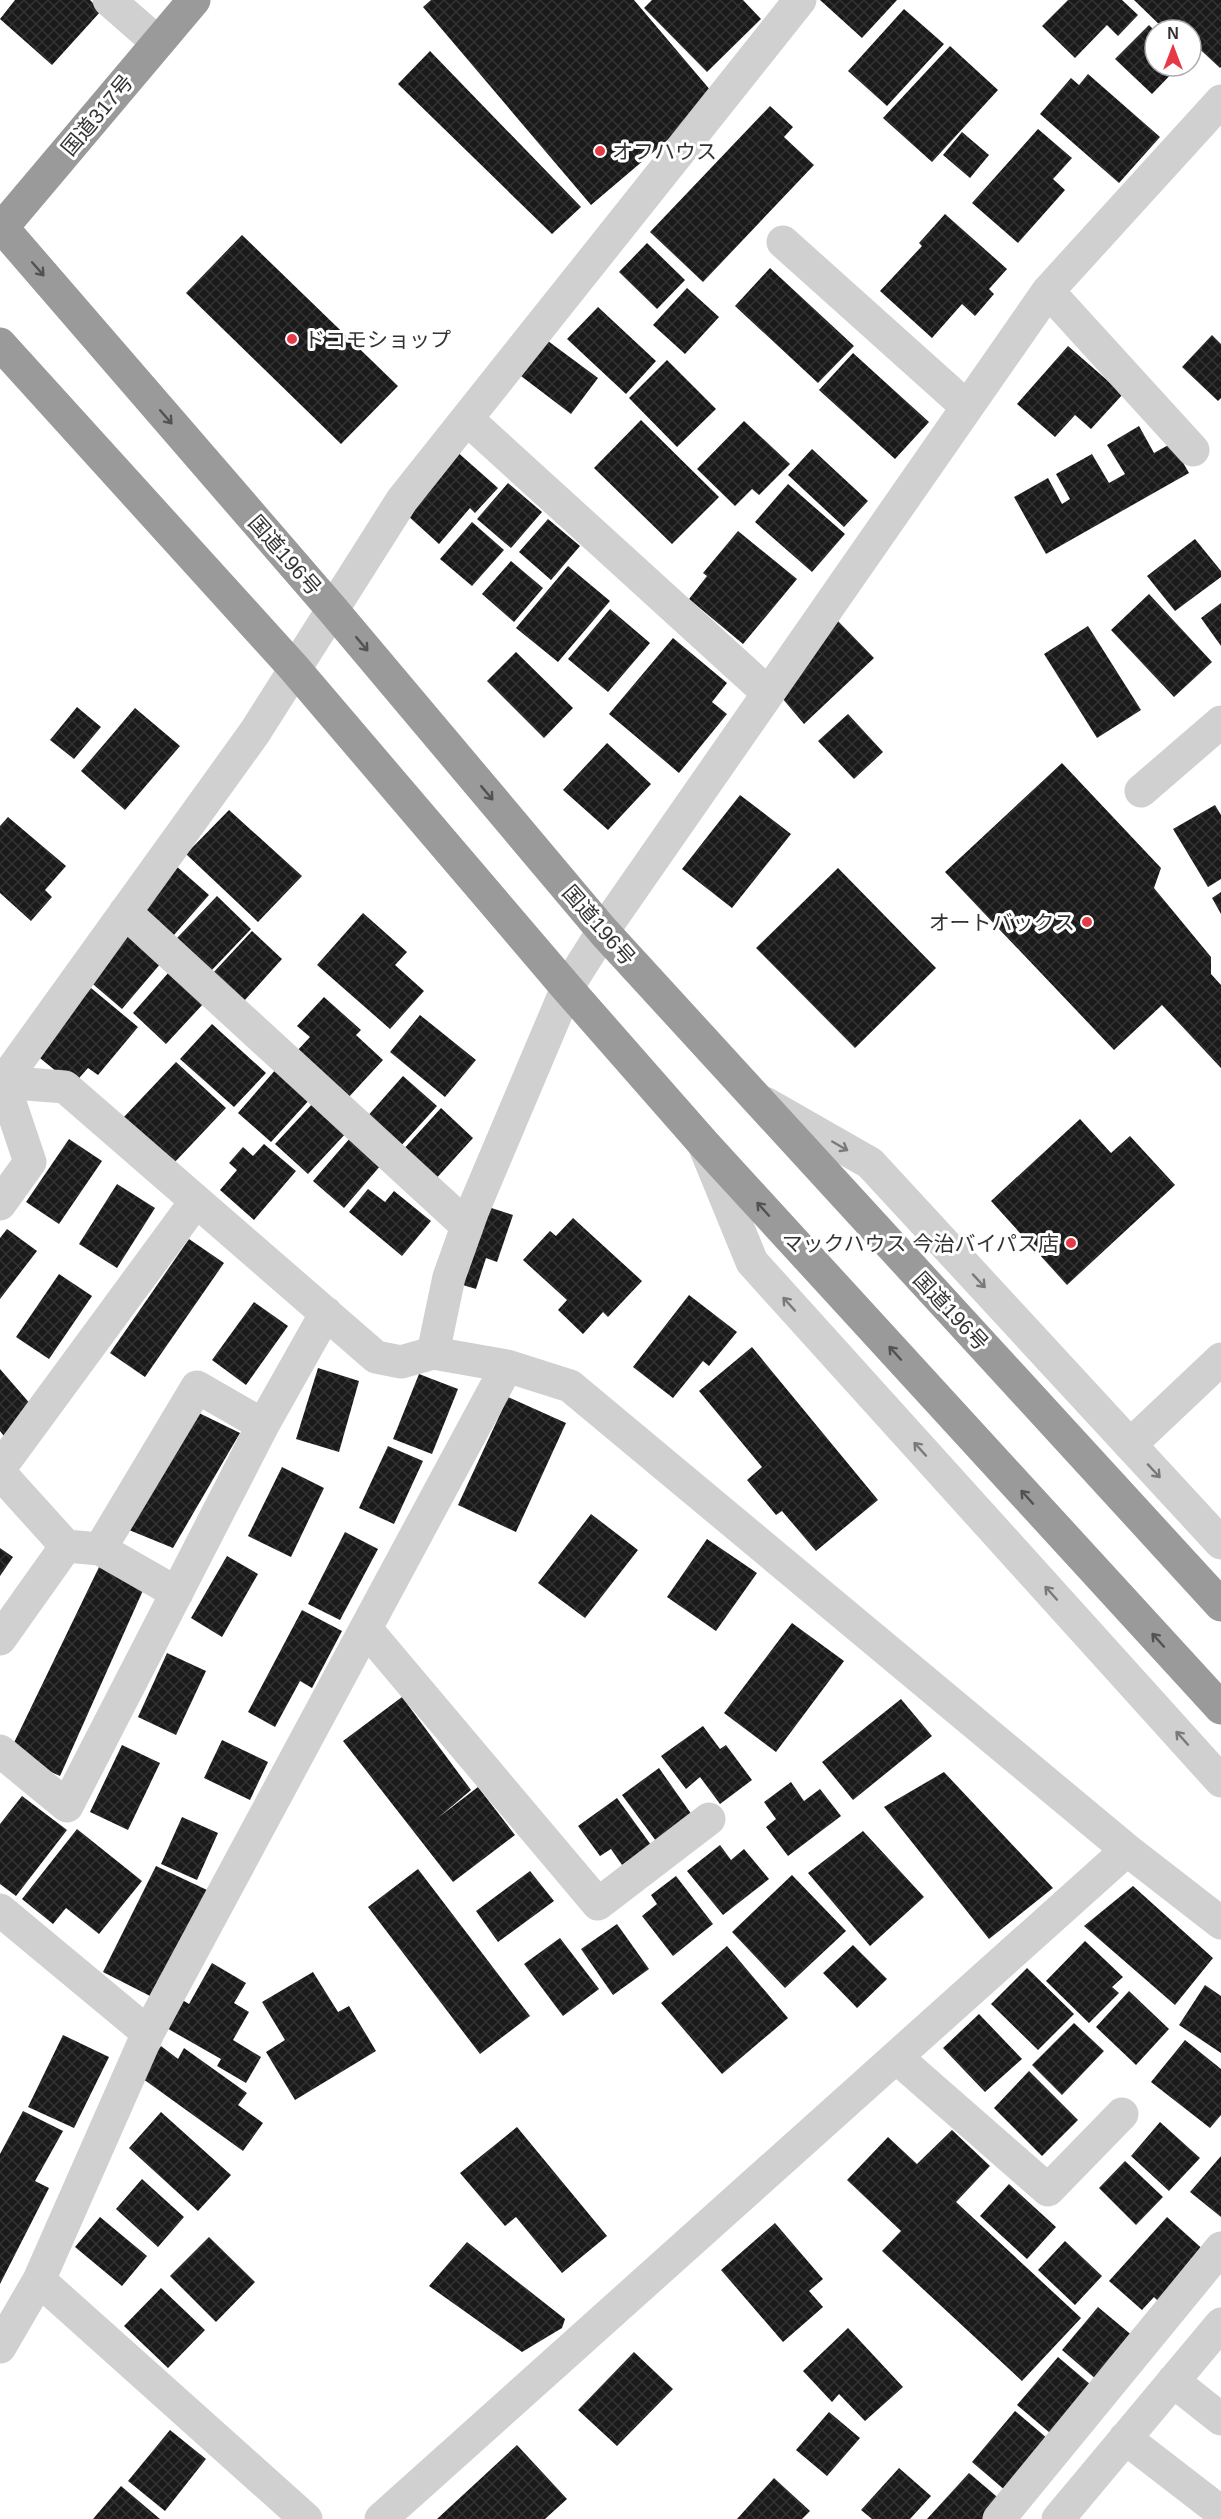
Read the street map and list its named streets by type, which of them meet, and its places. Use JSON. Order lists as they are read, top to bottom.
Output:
{
  "streets": {
    "highway": ["国道317号", "国道196号"]
  },
  "crossings": [
    ["国道317号", "国道196号"]
  ],
  "places": [
    "オフハウス",
    "ドコモショップ",
    "オートバックス",
    "マックハウス 今治バイパス店"
  ],
  "north": "top"
}
